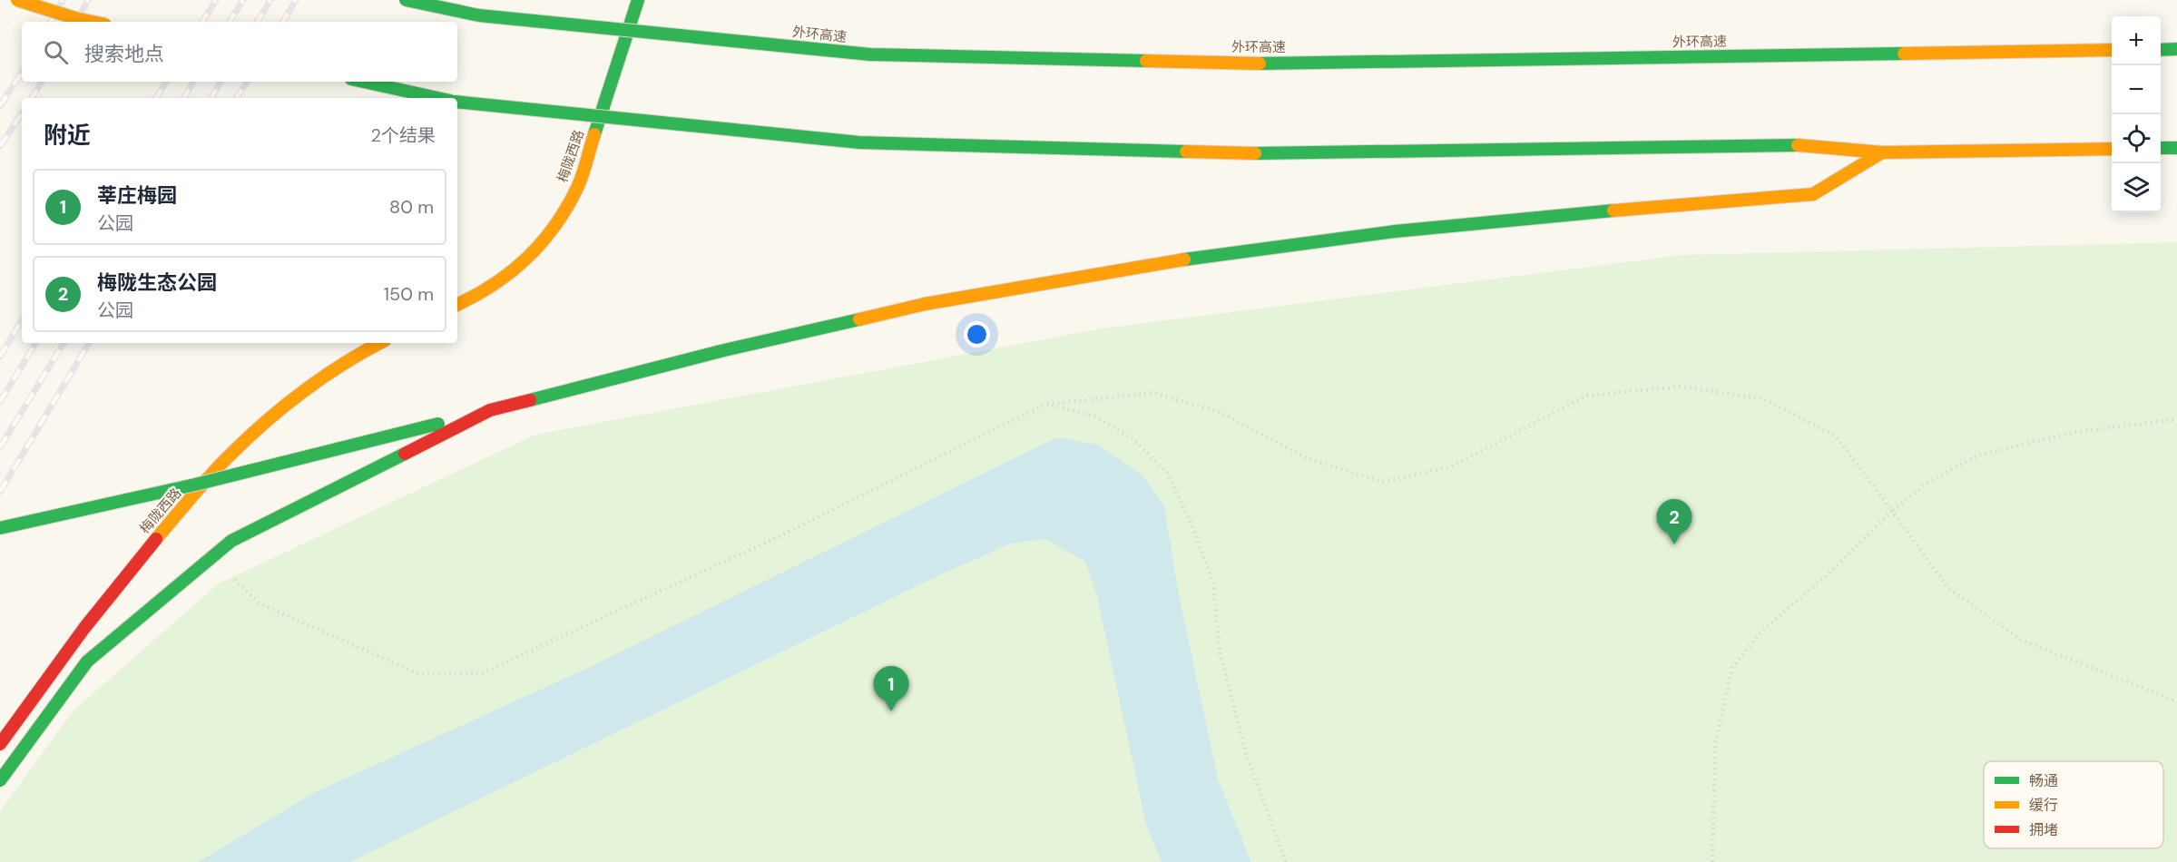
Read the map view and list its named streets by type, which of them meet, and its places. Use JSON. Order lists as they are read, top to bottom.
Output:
{
  "streets": {
    "main road": ["外环高速", "梅陇西路"]
  },
  "legend": ["畅通", "缓行", "拥堵"],
  "page": {
    "map_buttons": ["+", "−"],
    "search": "搜索地点",
    "heading": ["附近", "2个结果"],
    "list": [
      {
        "mark": "1",
        "name": "莘庄梅园",
        "note": "公园",
        "value": "80 m"
      },
      {
        "mark": "2",
        "name": "梅陇生态公园",
        "note": "公园",
        "value": "150 m"
      }
    ],
    "pins": ["2", "1"]
  }
}
